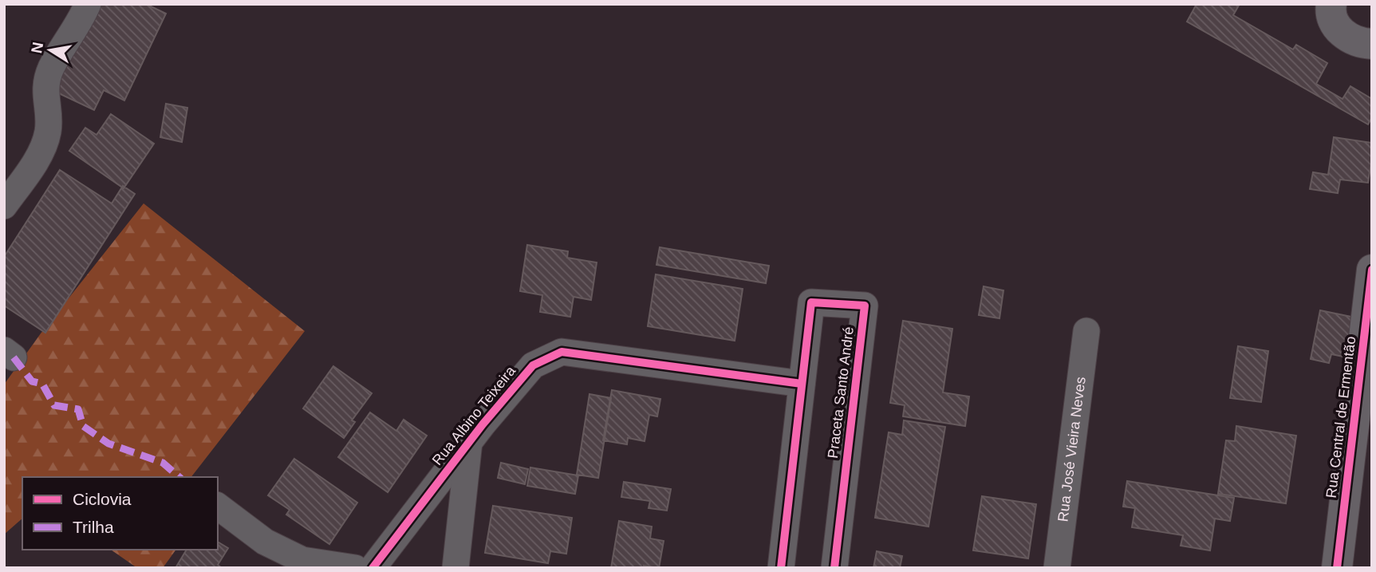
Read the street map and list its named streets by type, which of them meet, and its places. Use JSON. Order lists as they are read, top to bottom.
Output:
{
  "streets": {
    "street": [
      "Praceta Santo André",
      "Rua Albino Teixeira",
      "Rua Central de Ermentão",
      "Rua José Vieira Neves"
    ]
  },
  "crossings": [
    ["Praceta Santo André", "Rua Albino Teixeira"]
  ],
  "legend": ["Ciclovia", "Trilha"],
  "north": "left"
}
